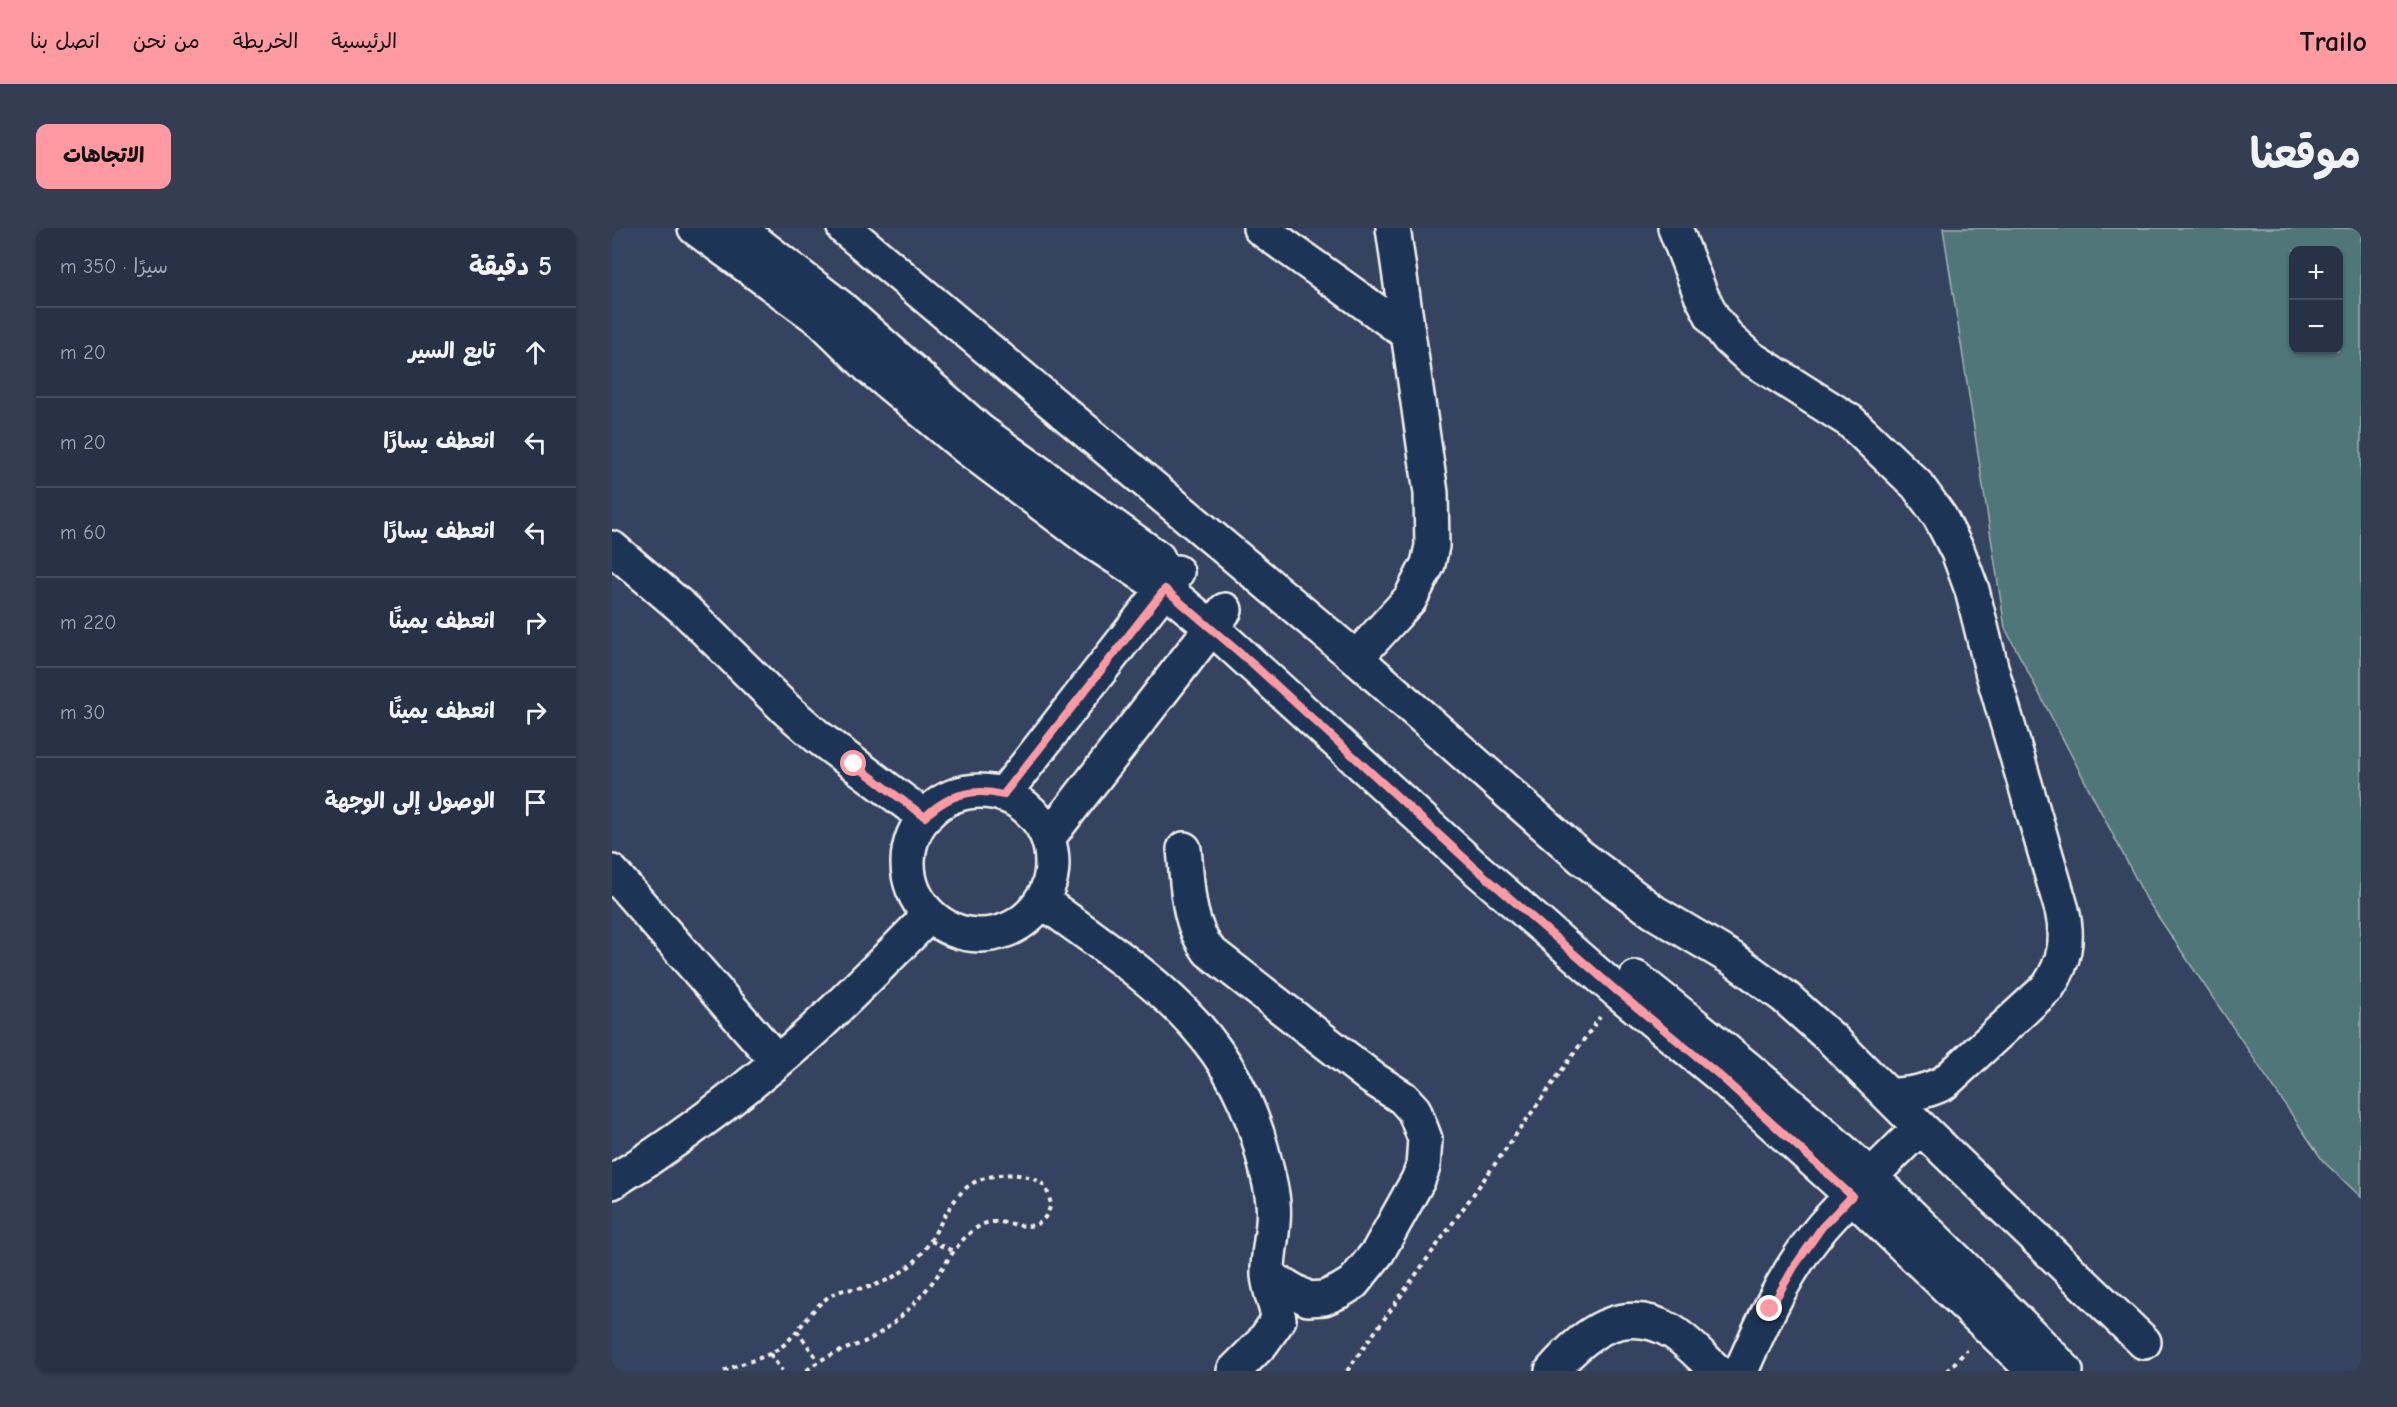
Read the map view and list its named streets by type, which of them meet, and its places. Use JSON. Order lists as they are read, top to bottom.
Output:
{
  "page": {
    "header": "Trailo",
    "nav": [
      "الرئيسية",
      "الخريطة",
      "من نحن",
      "اتصل بنا"
    ],
    "title": "موقعنا",
    "buttons": "الاتجاهات",
    "heading": ["5 دقيقة", "سيرًا · 350 m"],
    "map_buttons": ["+", "−"],
    "list": [
      ["تابع السير", "20 m"],
      ["انعطف يسارًا", "20 m"],
      ["انعطف يسارًا", "60 m"],
      ["انعطف يمينًا", "220 m"],
      ["انعطف يمينًا", "30 m"],
      "الوصول إلى الوجهة"
    ]
  }
}
